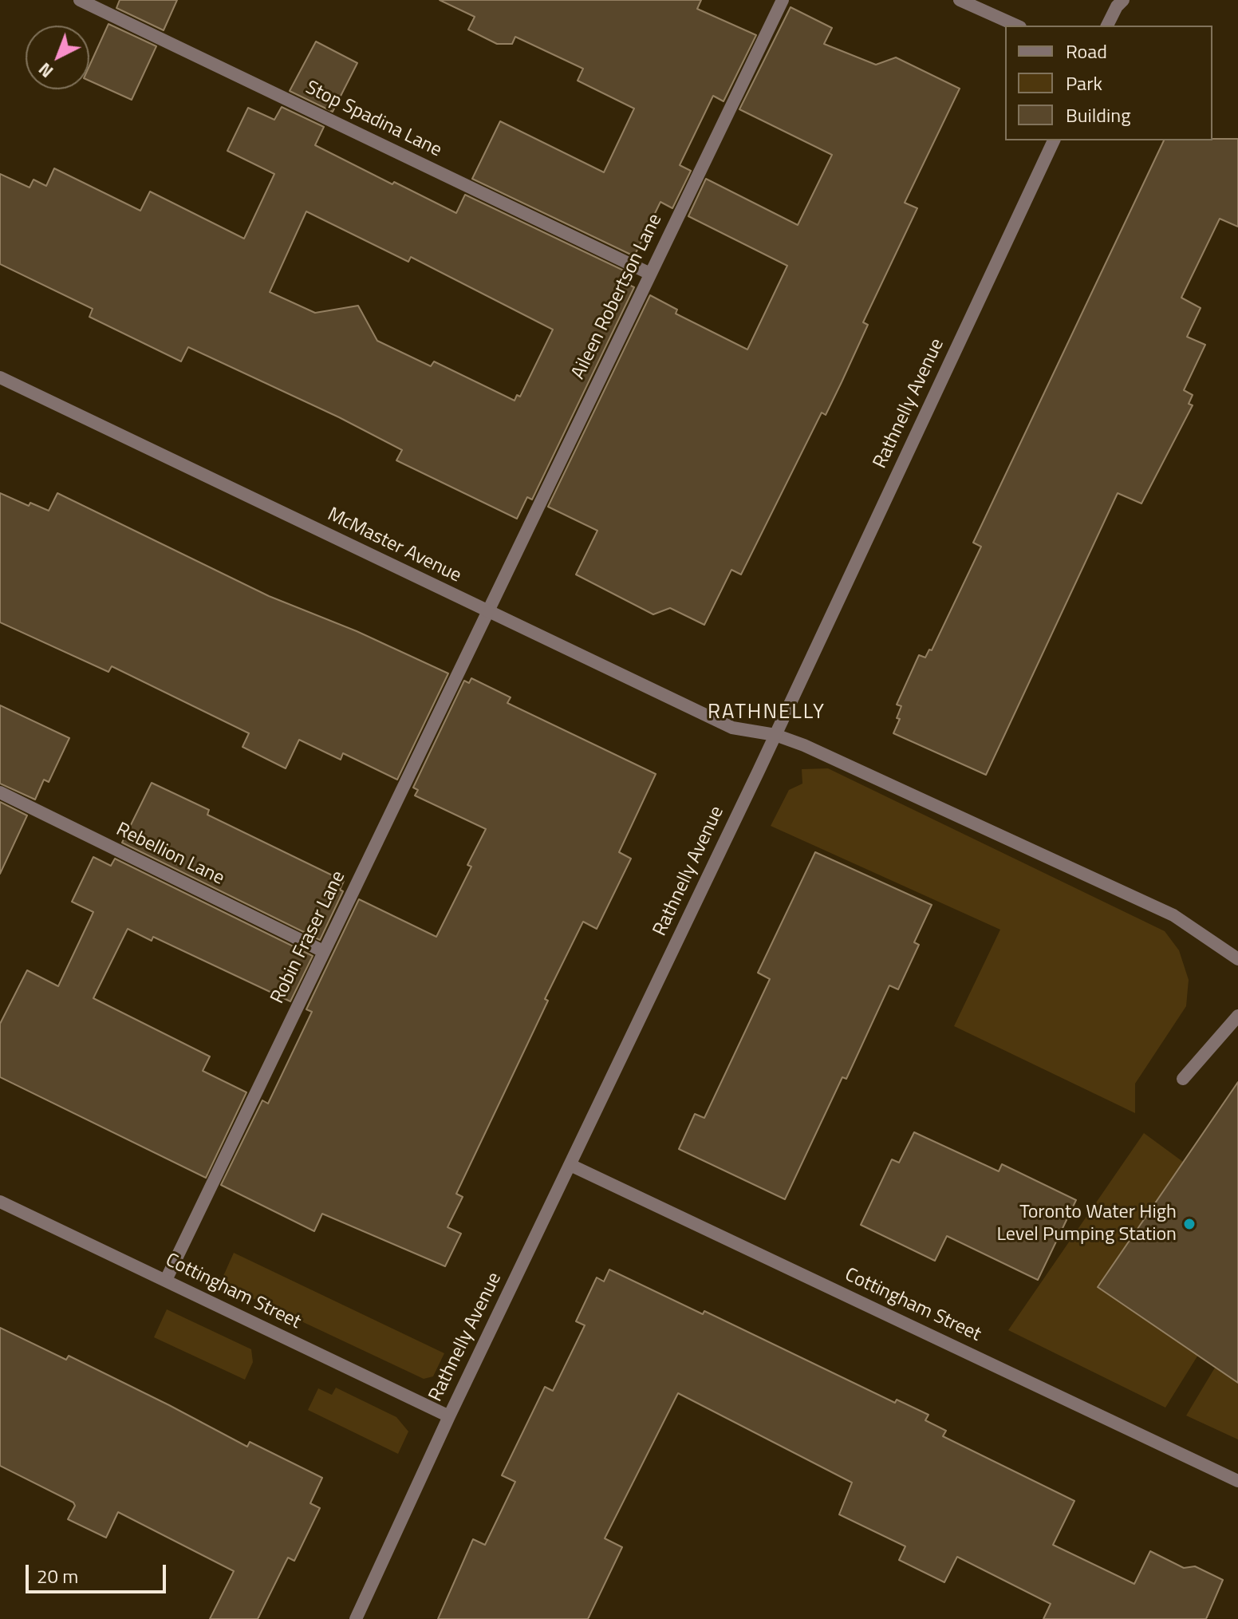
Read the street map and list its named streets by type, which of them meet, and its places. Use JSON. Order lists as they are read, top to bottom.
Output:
{
  "streets": {
    "street": [
      "Stop Spadina Lane",
      "Aileen Robertson Lane",
      "Rathnelly Avenue",
      "McMaster Avenue",
      "Rebellion Lane",
      "Robin Fraser Lane",
      "Cottingham Street"
    ]
  },
  "crossings": [
    ["Stop Spadina Lane", "Aileen Robertson Lane"],
    ["Aileen Robertson Lane", "McMaster Avenue"],
    ["Aileen Robertson Lane", "Robin Fraser Lane"],
    ["Rathnelly Avenue", "McMaster Avenue"],
    ["Rathnelly Avenue", "Cottingham Street"],
    ["McMaster Avenue", "Robin Fraser Lane"],
    ["Rebellion Lane", "Robin Fraser Lane"],
    ["Robin Fraser Lane", "Cottingham Street"]
  ],
  "districts": ["RATHNELLY"],
  "places": ["Toronto Water High Level Pumping Station"],
  "legend": ["Road", "Park", "Building"],
  "scale_bar": "20 m",
  "north": "bottom left"
}
